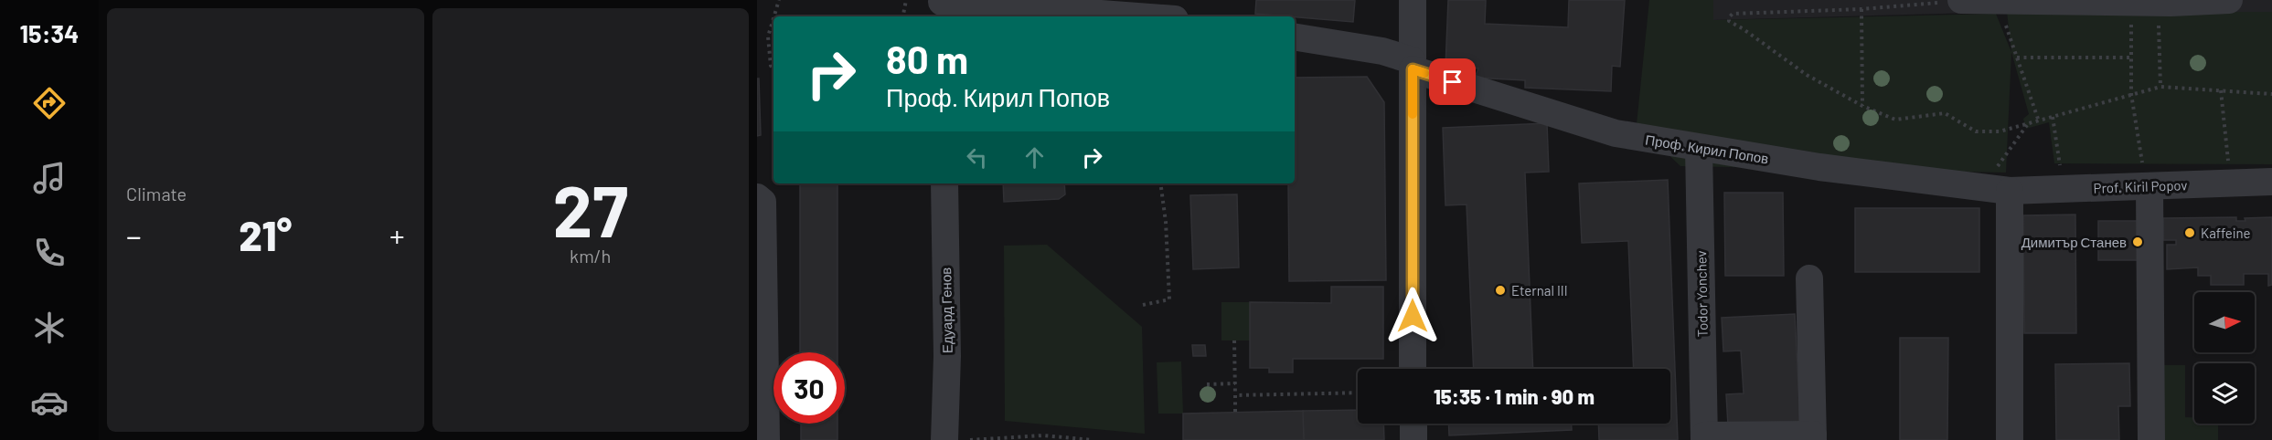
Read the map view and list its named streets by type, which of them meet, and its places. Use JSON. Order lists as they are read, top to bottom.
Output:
{
  "streets": {
    "street": [
      "Проф. Кирил Попов",
      "Prof. Kiril Popov",
      "Todor Yonchev",
      "Едуард Генов"
    ]
  },
  "crossings": [
    ["Проф. Кирил Попов", "Prof. Kiril Popov"],
    ["Проф. Кирил Попов", "Todor Yonchev"]
  ],
  "places": ["Kaffeine", "Димитър Станев", "Eternal III"],
  "north": "right",
  "page": {
    "tabs": "15:34",
    "tile": [
      "Climate",
      ["27", "km/h"]
    ],
    "turn": ["80 m", "Проф. Кирил Попов"],
    "heat": ["−", "21°", "+"],
    "limit": "30",
    "trip": "15:35 · 1 min · 90 m"
  }
}
